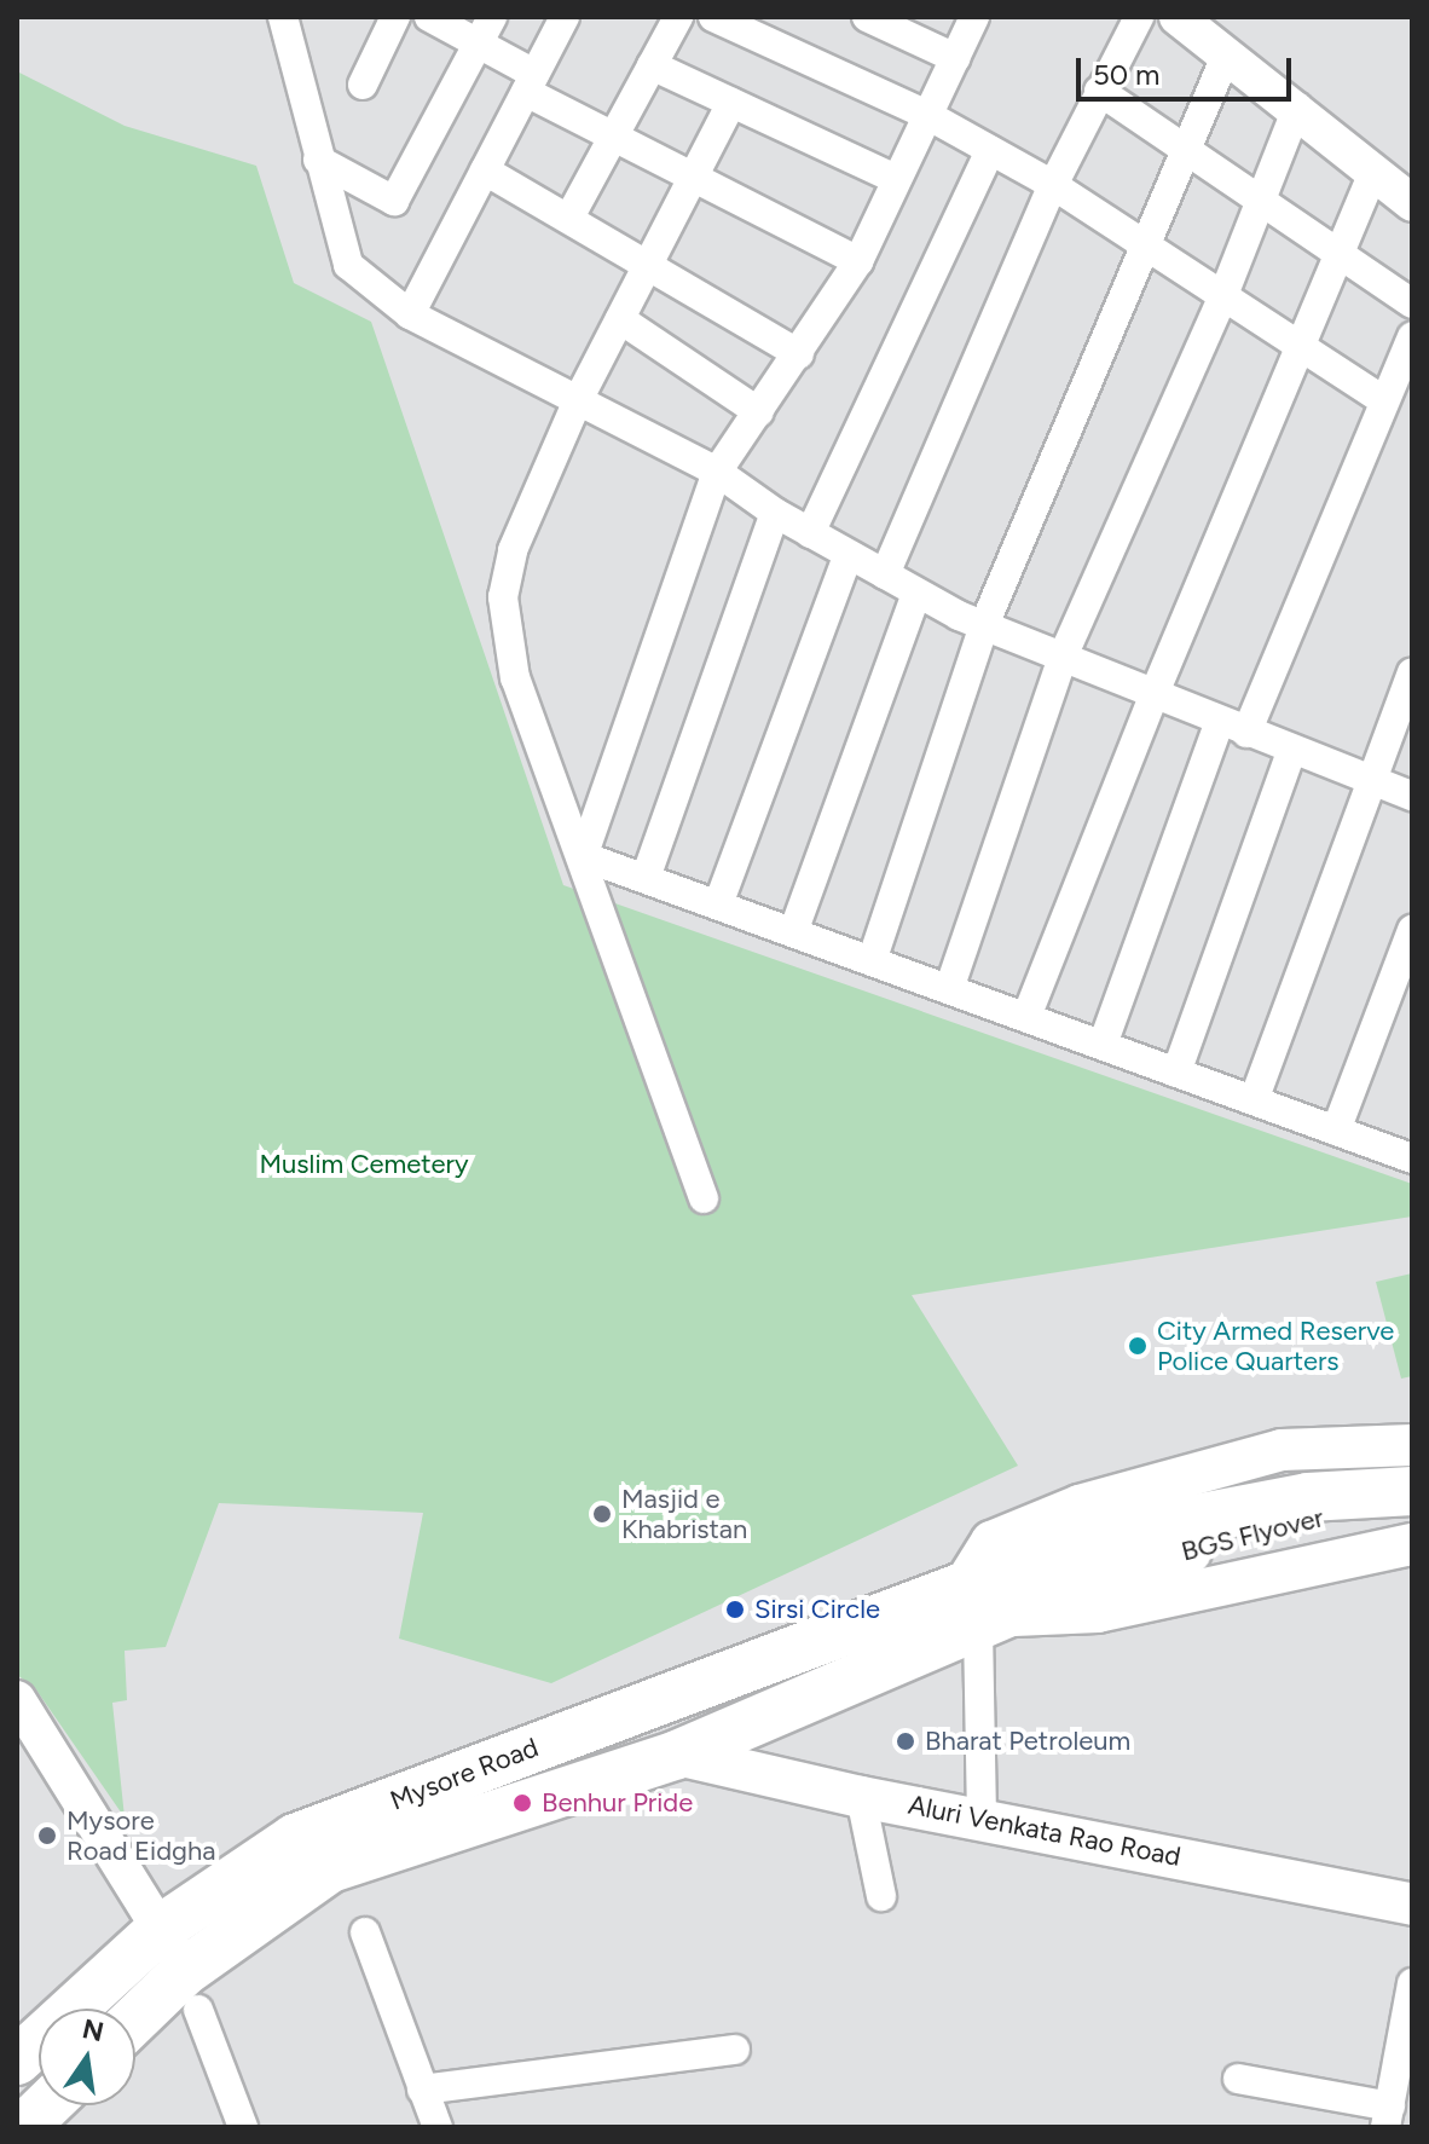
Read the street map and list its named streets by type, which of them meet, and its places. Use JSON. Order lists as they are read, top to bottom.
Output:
{
  "streets": {
    "highway": ["BGS Flyover", "Mysore Road"],
    "main road": ["Aluri Venkata Rao Road"]
  },
  "crossings": [
    ["BGS Flyover", "Mysore Road"],
    ["Mysore Road", "Aluri Venkata Rao Road"]
  ],
  "parks": ["Muslim Cemetery"],
  "places": [
    "City Armed Reserve Police Quarters",
    "Masjid e Khabristan",
    "Sirsi Circle",
    "Bharat Petroleum",
    "Benhur Pride",
    "Mysore Road Eidgha"
  ],
  "scale_bar": "50 m",
  "north": "top"
}
